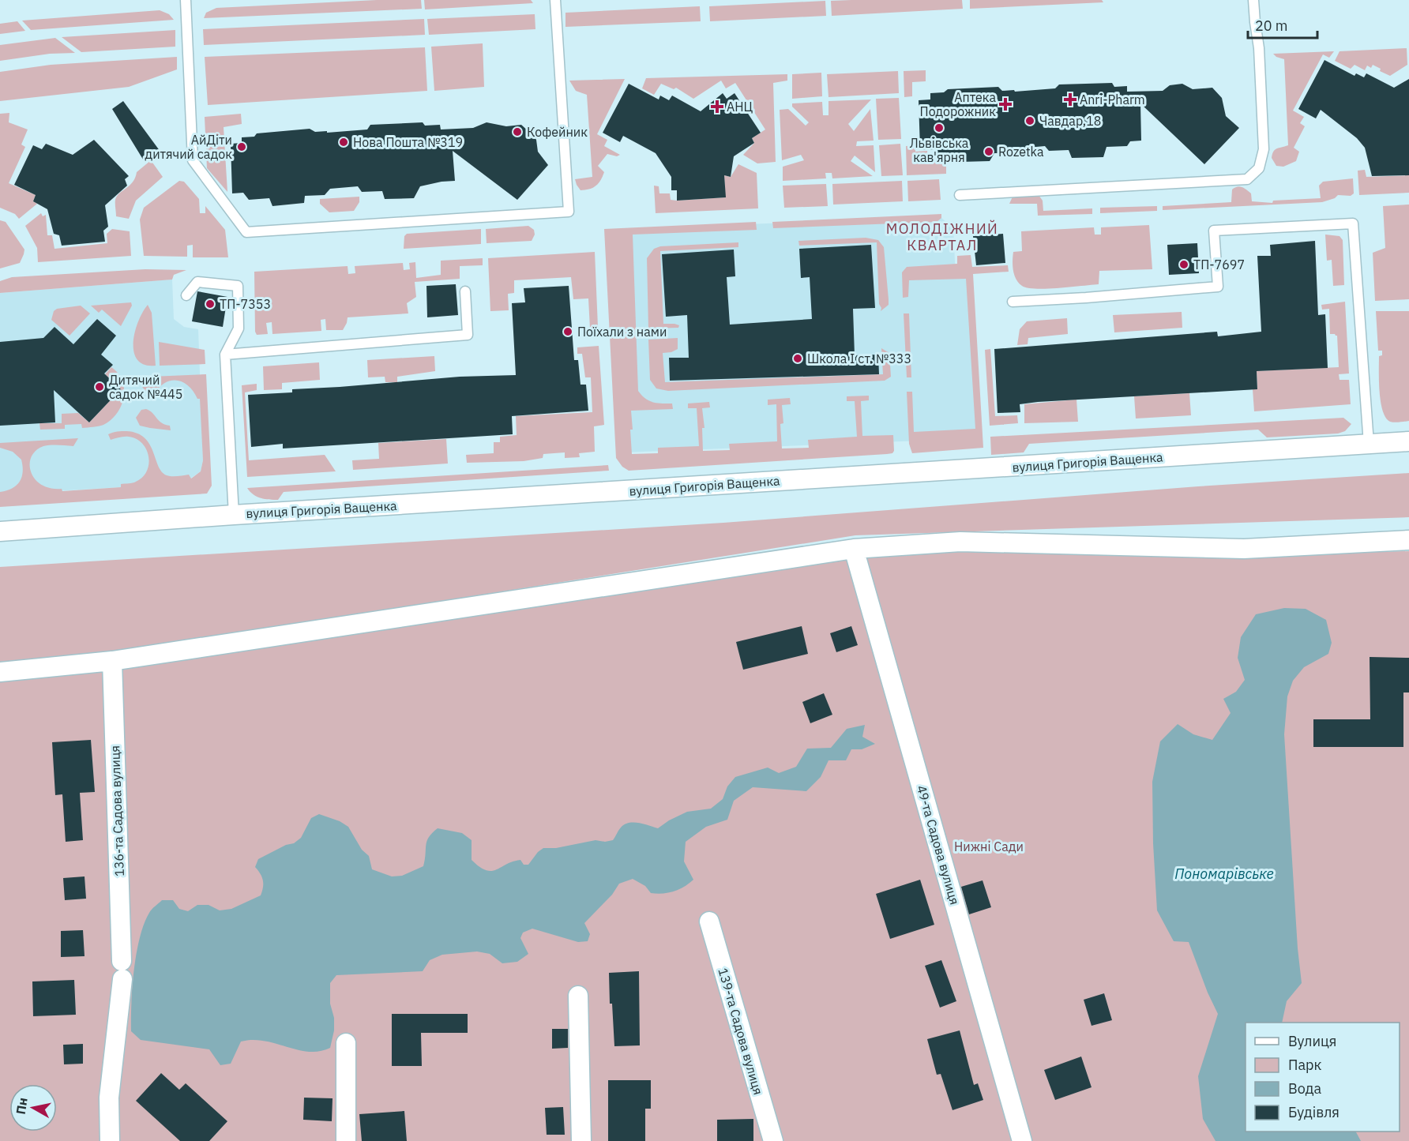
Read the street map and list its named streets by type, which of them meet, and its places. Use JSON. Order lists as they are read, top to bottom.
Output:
{
  "streets": {
    "street": [
      "вулиця Григорія Ващенка",
      "136-та Садова вулиця",
      "49-та Садова вулиця",
      "139-та Садова вулиця"
    ]
  },
  "districts": ["МОЛОДІЖНИЙ КВАРТАЛ"],
  "water": ["Пономарівське"],
  "parks": ["Нижні Сади"],
  "places": {
    "health": ["Anri-Pharm", "Аптека Подорожник", "АНЦ"],
    "other": [
      "Чавдар,18",
      "Львівська кав'ярня",
      "Кофейник",
      "Нова Пошта №319",
      "АйДіти дитячий садок",
      "Rozetka",
      "ТП-7697",
      "ТП-7353",
      "Поїхали з нами",
      "Школа І ст. №333",
      "Дитячий садок №445"
    ]
  },
  "legend": [
    "Вулиця",
    "Парк",
    "Вода",
    "Будівля"
  ],
  "scale_bar": "20 m",
  "north": "left"
}
